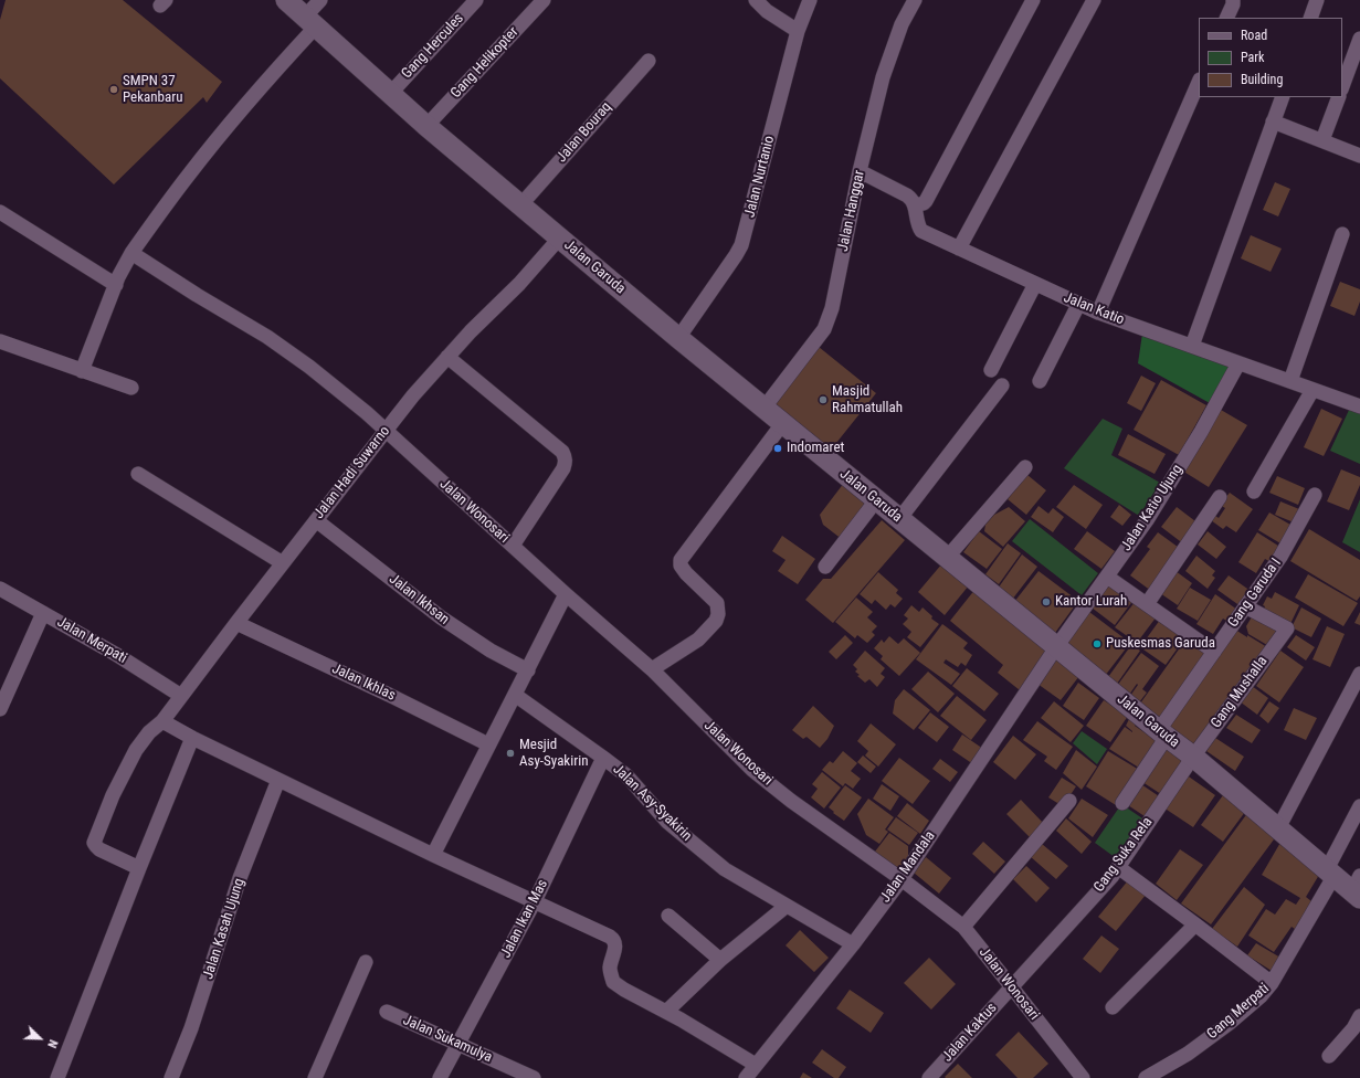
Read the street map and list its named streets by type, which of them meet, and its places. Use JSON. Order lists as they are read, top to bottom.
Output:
{
  "streets": {
    "street": [
      "Gang Hercules",
      "Gang Helikopter",
      "Jalan Bouraq",
      "Jalan Nurtanio",
      "Jalan Hanggar",
      "Jalan Garuda",
      "Jalan Katio",
      "Jalan Hadi Suwarno",
      "Jalan Katio Ujung",
      "Jalan Wonosari",
      "Gang Garuda I",
      "Jalan Ikhsan",
      "Jalan Merpati",
      "Jalan Ikhlas",
      "Gang Mushalla",
      "Jalan Asy-Syakirin",
      "Gang Suka Rela",
      "Jalan Mandala",
      "Jalan Ikan Mas",
      "Jalan Kasah Ujung",
      "Gang Merpati",
      "Jalan Kaktus",
      "Jalan Sukamulya"
    ]
  },
  "crossings": [
    ["Gang Hercules", "Jalan Garuda"],
    ["Gang Helikopter", "Jalan Garuda"],
    ["Jalan Bouraq", "Jalan Garuda"],
    ["Jalan Nurtanio", "Jalan Garuda"],
    ["Jalan Hanggar", "Jalan Garuda"],
    ["Jalan Garuda", "Jalan Hadi Suwarno"],
    ["Jalan Garuda", "Jalan Katio Ujung"],
    ["Jalan Garuda", "Gang Garuda I"],
    ["Jalan Garuda", "Gang Mushalla"],
    ["Jalan Garuda", "Gang Suka Rela"],
    ["Jalan Garuda", "Jalan Mandala"],
    ["Jalan Garuda", "Gang Merpati"],
    ["Jalan Katio", "Jalan Katio Ujung"],
    ["Jalan Hadi Suwarno", "Jalan Wonosari"],
    ["Jalan Hadi Suwarno", "Jalan Ikhsan"],
    ["Jalan Hadi Suwarno", "Jalan Merpati"],
    ["Jalan Hadi Suwarno", "Jalan Ikhlas"],
    ["Jalan Katio Ujung", "Jalan Mandala"],
    ["Jalan Wonosari", "Gang Suka Rela"],
    ["Jalan Wonosari", "Jalan Mandala"],
    ["Jalan Wonosari", "Jalan Kaktus"],
    ["Gang Garuda I", "Gang Mushalla"],
    ["Gang Mushalla", "Gang Suka Rela"],
    ["Jalan Asy-Syakirin", "Jalan Mandala"],
    ["Jalan Asy-Syakirin", "Jalan Ikan Mas"],
    ["Gang Suka Rela", "Jalan Kaktus"],
    ["Jalan Ikan Mas", "Jalan Sukamulya"]
  ],
  "places": [
    "SMPN 37 Pekanbaru",
    "Masjid Rahmatullah",
    "Indomaret",
    "Kantor Lurah",
    "Puskesmas Garuda",
    "Mesjid Asy-Syakirin"
  ],
  "legend": ["Road", "Park", "Building"],
  "north": "bottom right"
}
